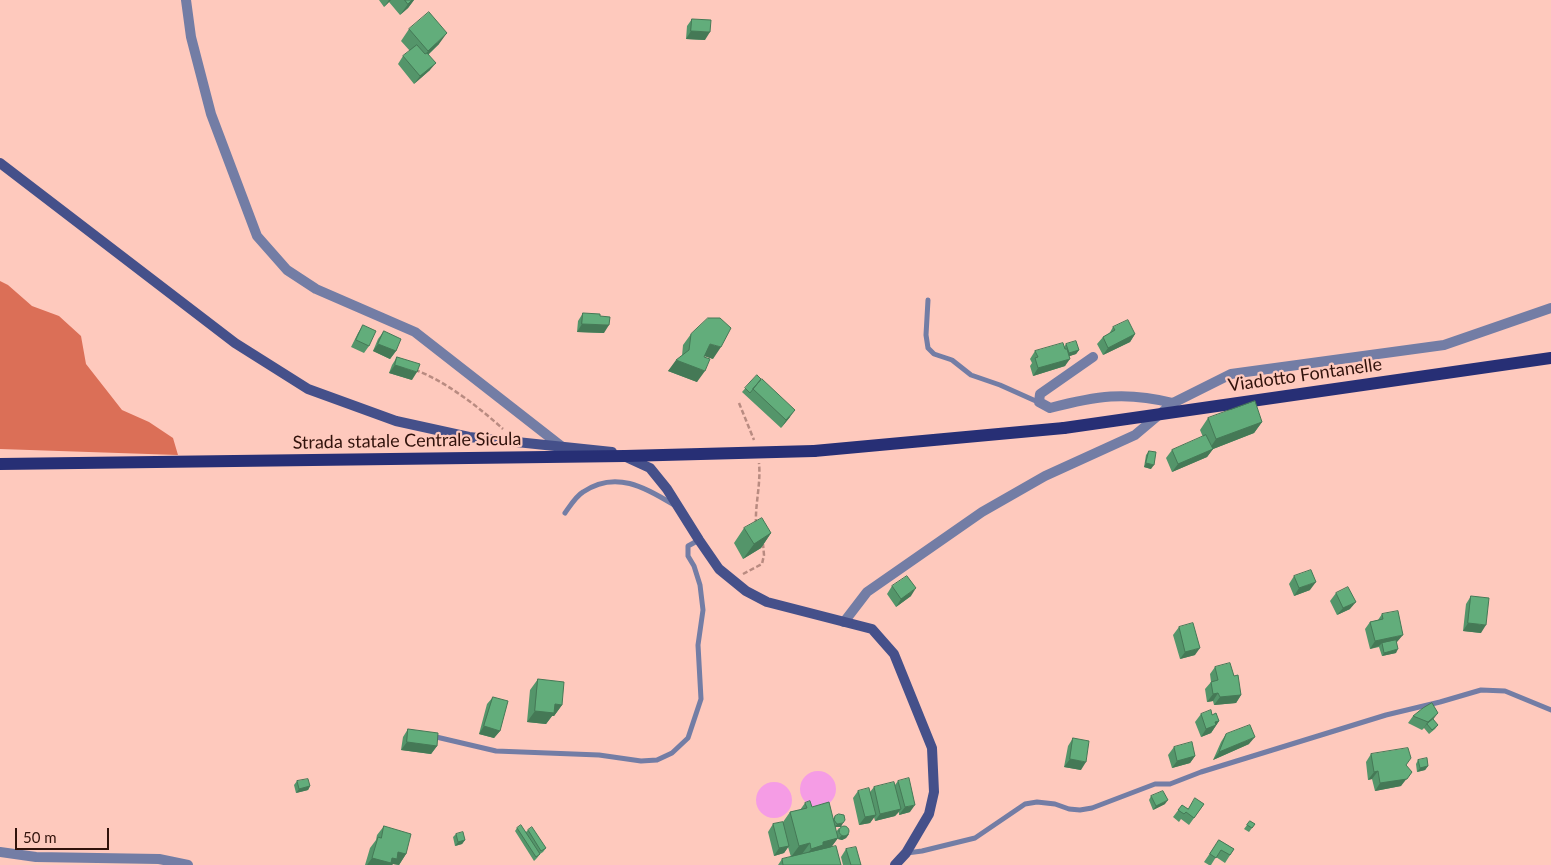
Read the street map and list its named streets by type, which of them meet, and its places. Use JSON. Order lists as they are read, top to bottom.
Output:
{
  "streets": {
    "main road": ["Viadotto Fontanelle", "Strada statale Centrale Sicula"]
  },
  "crossings": [
    ["Viadotto Fontanelle", "Strada statale Centrale Sicula"]
  ],
  "scale_bar": "50 m"
}
